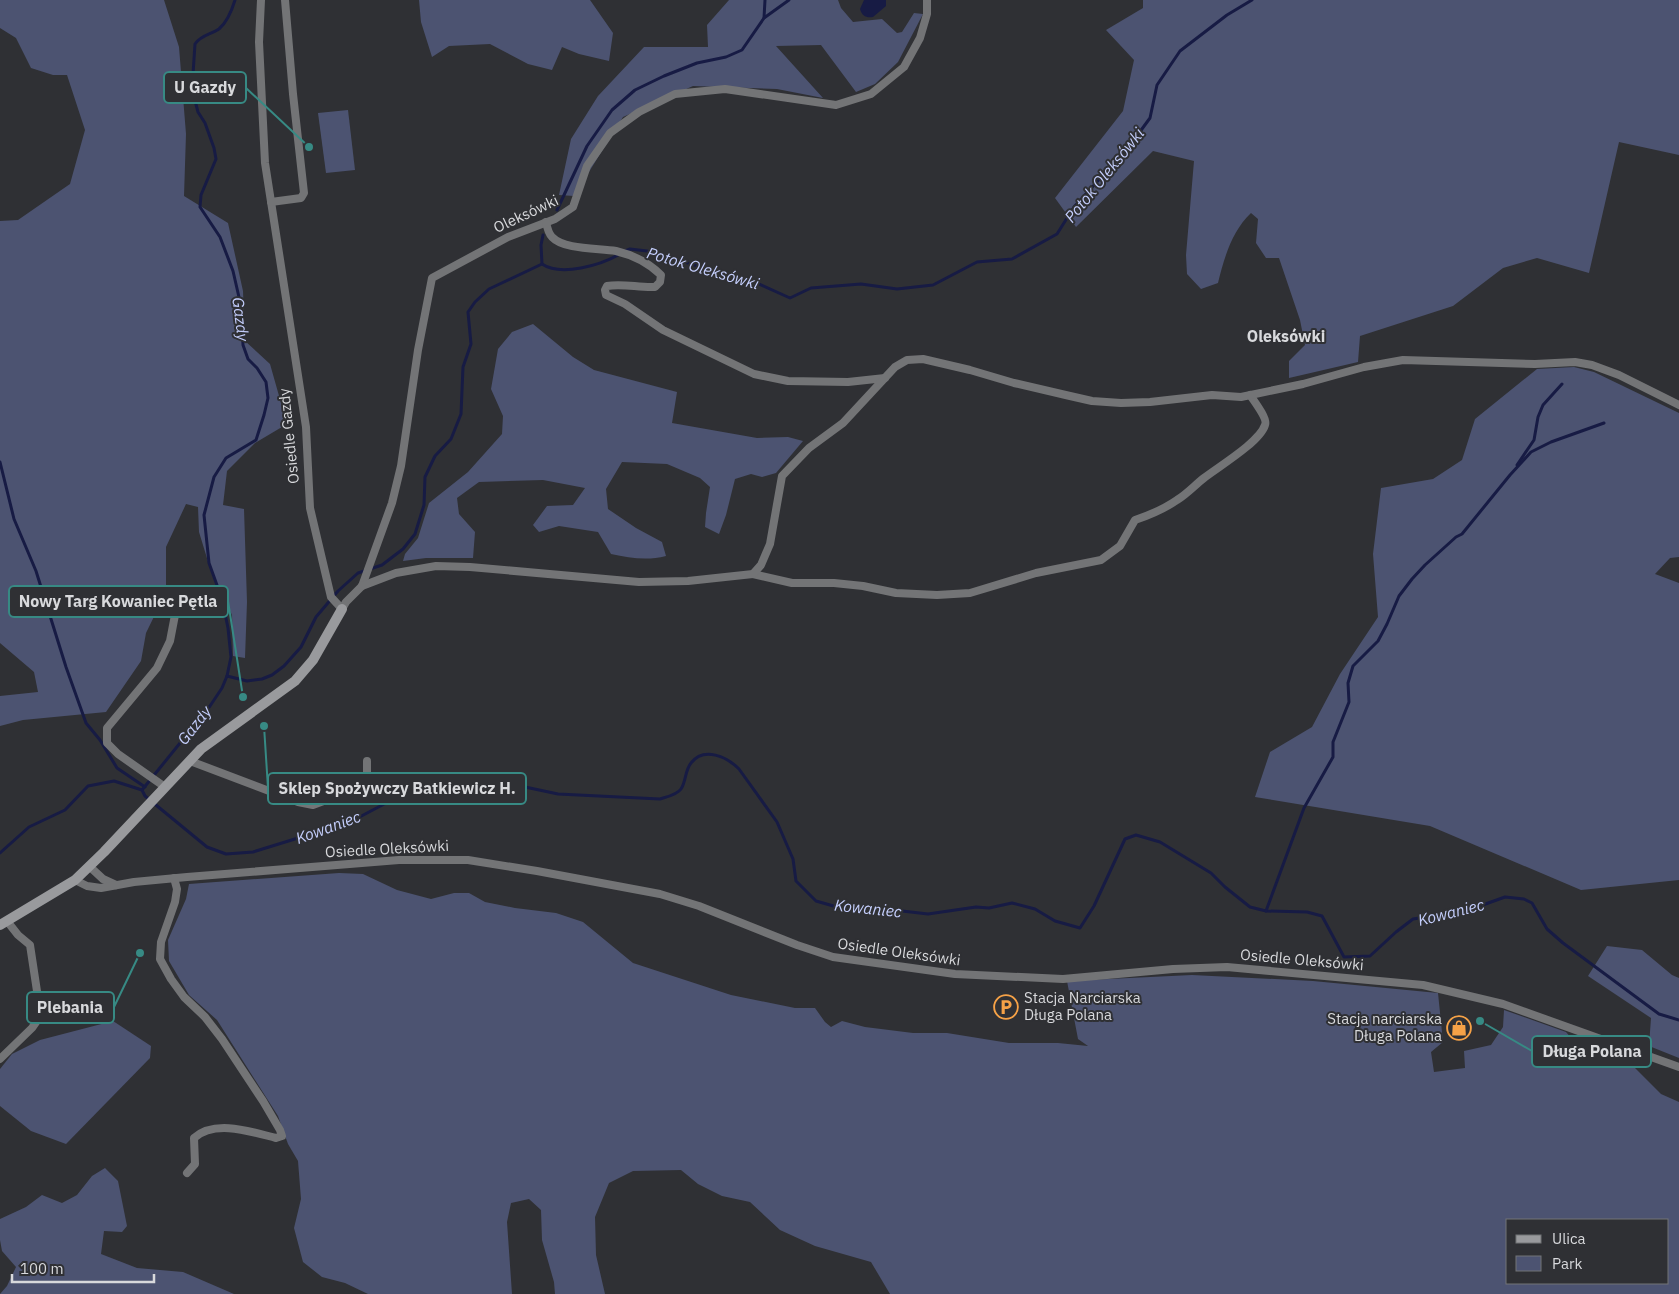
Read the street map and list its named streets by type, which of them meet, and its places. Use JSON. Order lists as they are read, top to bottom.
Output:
{
  "streets": {
    "street": ["Oleksówki", "Osiedle Gazdy", "Osiedle Oleksówki"]
  },
  "crossings": [
    ["Oleksówki", "Osiedle Gazdy"]
  ],
  "districts": ["Oleksówki"],
  "water": ["Potok Oleksówki", "Gazdy", "Kowaniec"],
  "places": {
    "other": [
      "U Gazdy",
      "Nowy Targ Kowaniec Pętla",
      "Sklep Spożywczy Batkiewicz H.",
      "Plebania",
      "Długa Polana"
    ],
    "parking": ["Stacja Narciarska Długa Polana"],
    "shop": ["Stacja narciarska Długa Polana"]
  },
  "legend": ["Ulica", "Park"],
  "scale_bar": "100 m"
}
